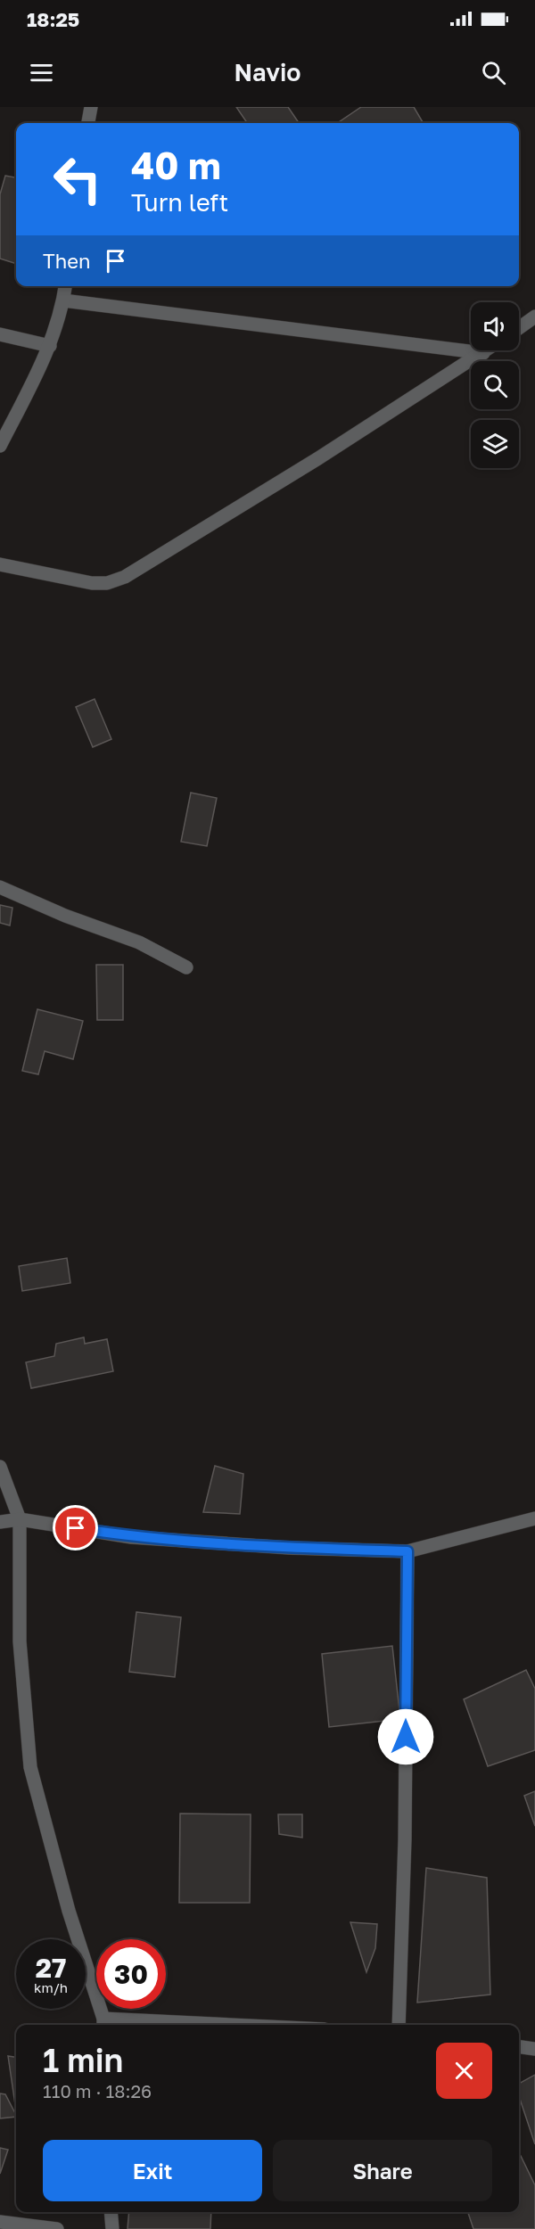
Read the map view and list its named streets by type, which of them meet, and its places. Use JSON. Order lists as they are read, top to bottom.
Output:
{
  "page": {
    "status": "18:25",
    "header": "Navio",
    "turn": ["40 m", "Turn left"],
    "then": "Then",
    "speed": "27 km/h",
    "limit": "30",
    "heading": ["1 min", "110 m · 18:26"],
    "buttons": ["Exit", "Share"]
  }
}
